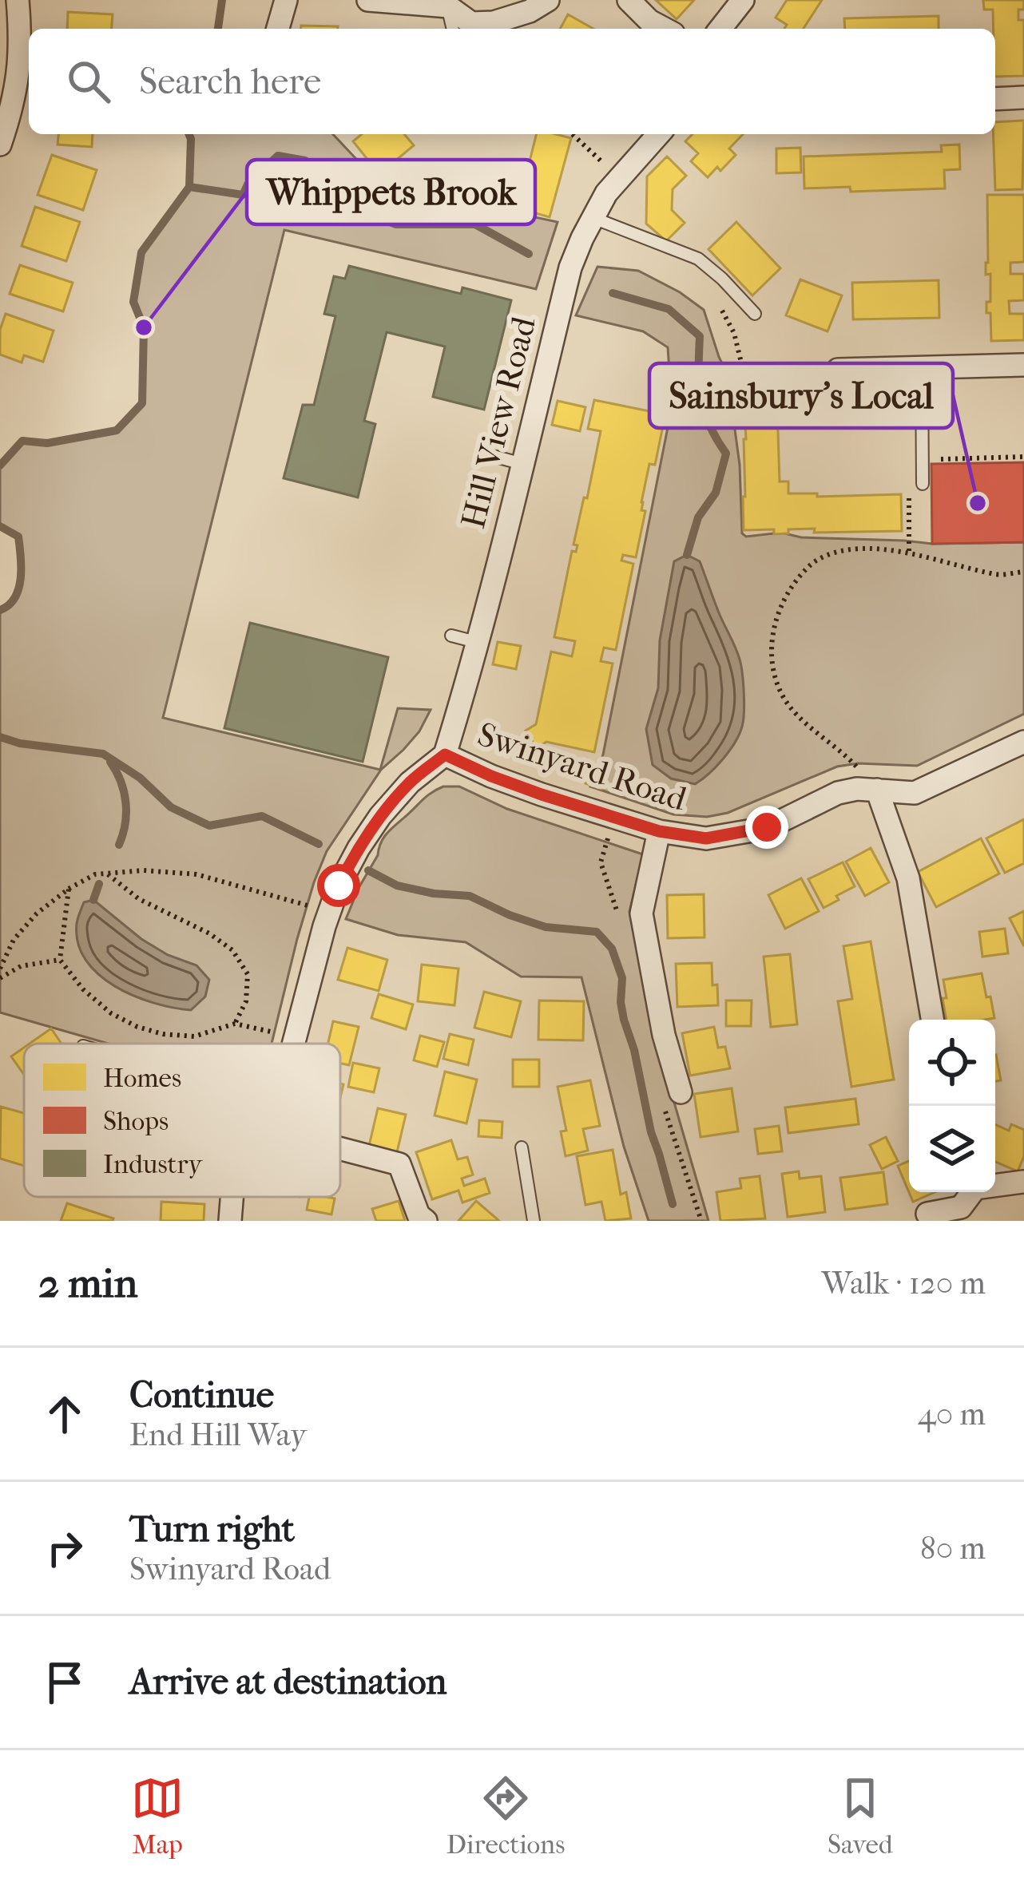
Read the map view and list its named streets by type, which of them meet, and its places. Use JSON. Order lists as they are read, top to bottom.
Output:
{
  "streets": {
    "street": ["Hill View Road", "Swinyard Road"]
  },
  "crossings": [
    ["Hill View Road", "Swinyard Road"]
  ],
  "places": ["Whippets Brook", "Sainsbury's Local"],
  "legend": ["Homes", "Shops", "Industry"],
  "page": {
    "search": "Search here",
    "heading": ["2 min", "Walk · 120 m"],
    "list": [
      ["Continue", "End Hill Way", "40 m"],
      ["Turn right", "Swinyard Road", "80 m"],
      "Arrive at destination"
    ],
    "nav": ["Map", "Directions", "Saved"]
  }
}
